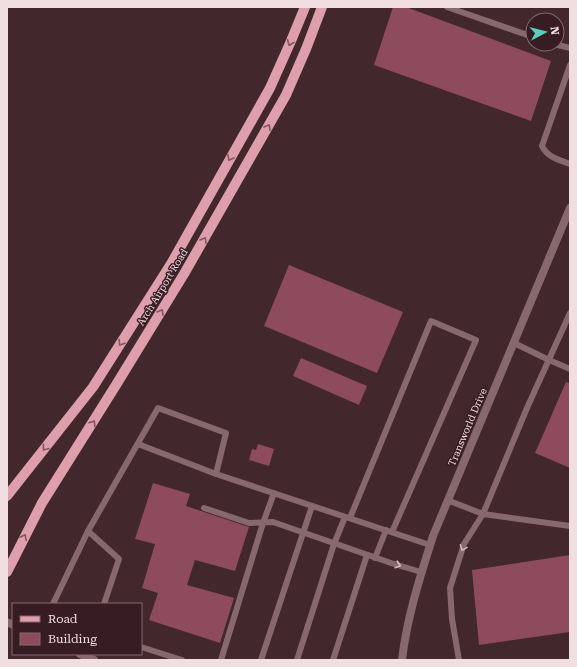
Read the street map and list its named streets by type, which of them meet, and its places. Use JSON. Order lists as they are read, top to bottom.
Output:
{
  "streets": {
    "main road": ["Arch Airport Road"],
    "street": ["Transworld Drive"]
  },
  "legend": ["Road", "Building"],
  "north": "right"
}
